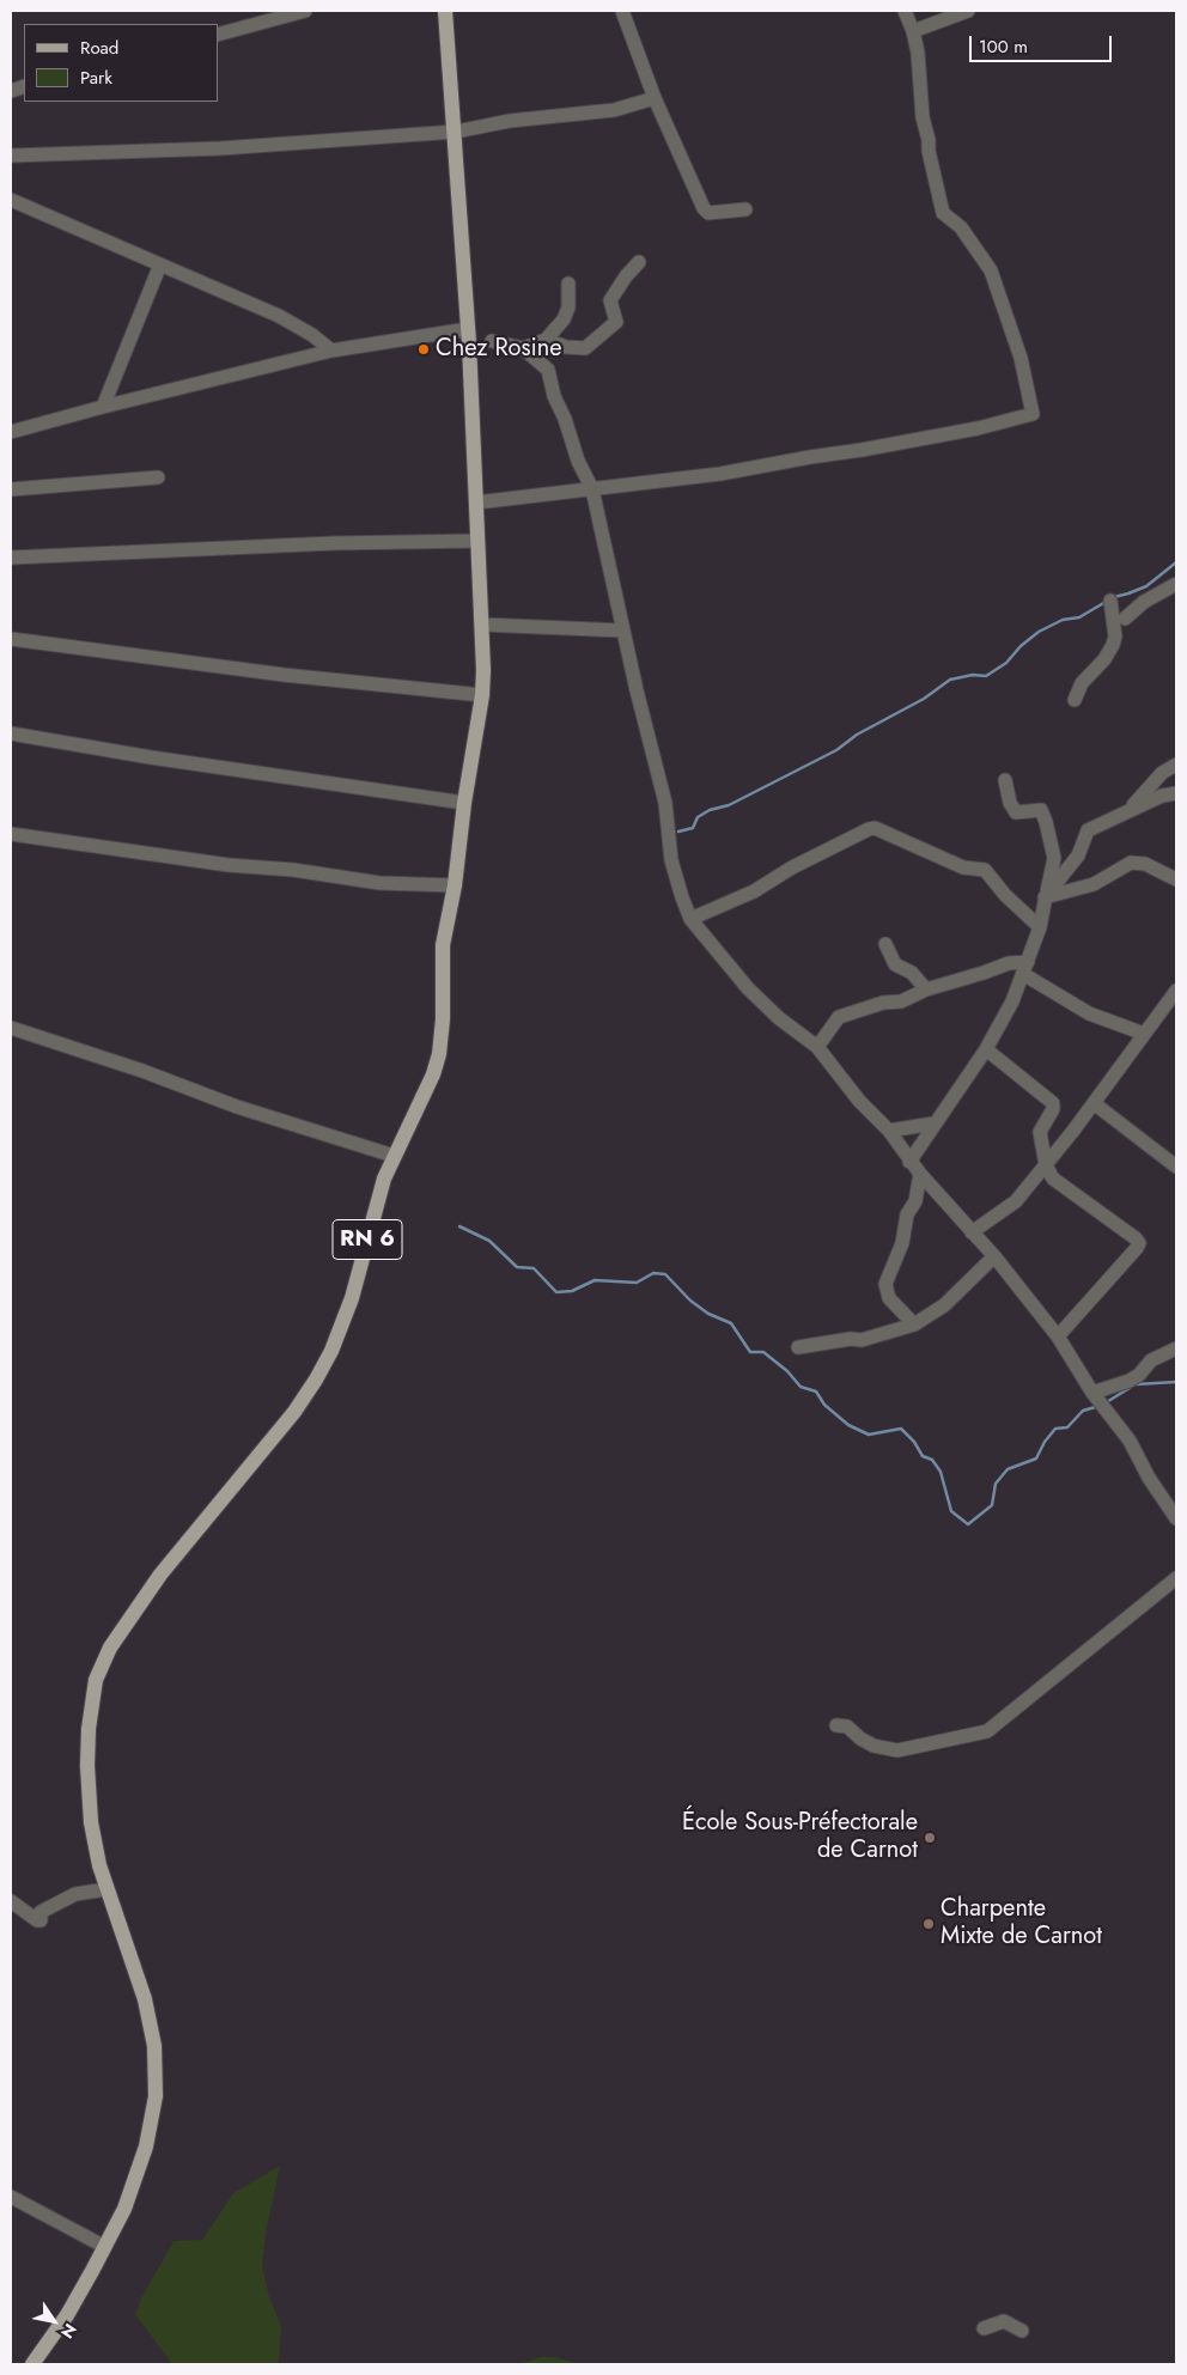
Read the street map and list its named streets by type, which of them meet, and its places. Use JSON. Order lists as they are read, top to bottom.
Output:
{
  "streets": {
    "main road": ["RN 6"]
  },
  "places": ["Chez Rosine", "École Sous-Préfectorale de Carnot", "Charpente Mixte de Carnot"],
  "legend": ["Road", "Park"],
  "scale_bar": "100 m",
  "north": "bottom right"
}
